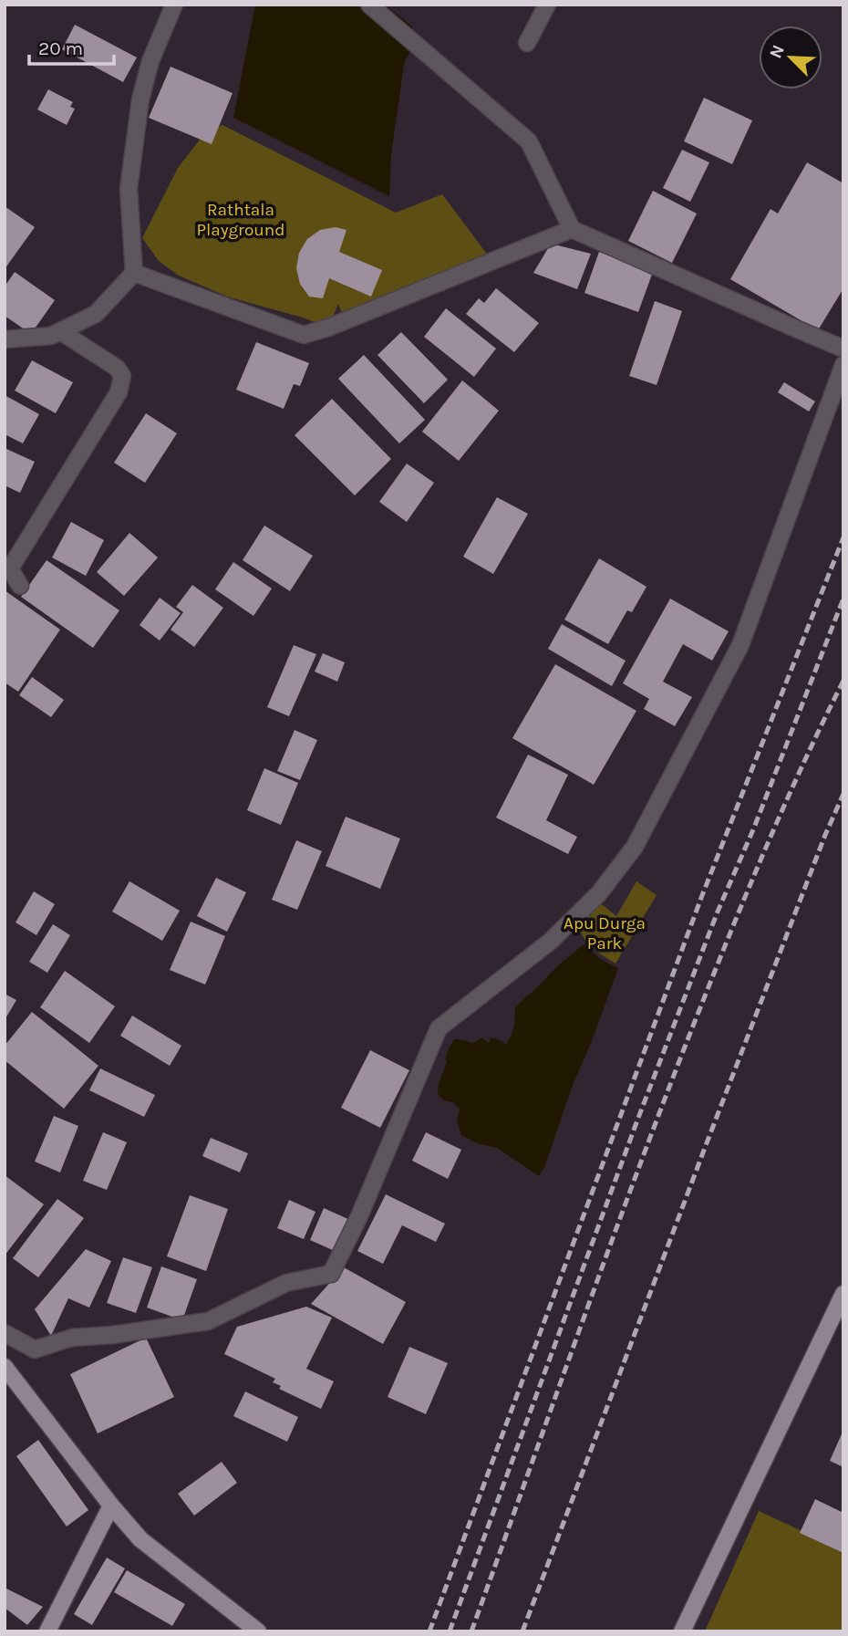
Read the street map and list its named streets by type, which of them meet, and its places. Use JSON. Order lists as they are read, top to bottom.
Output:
{
  "parks": ["Rathtala Playground", "Apu Durga Park"],
  "scale_bar": "20 m",
  "north": "top left"
}
